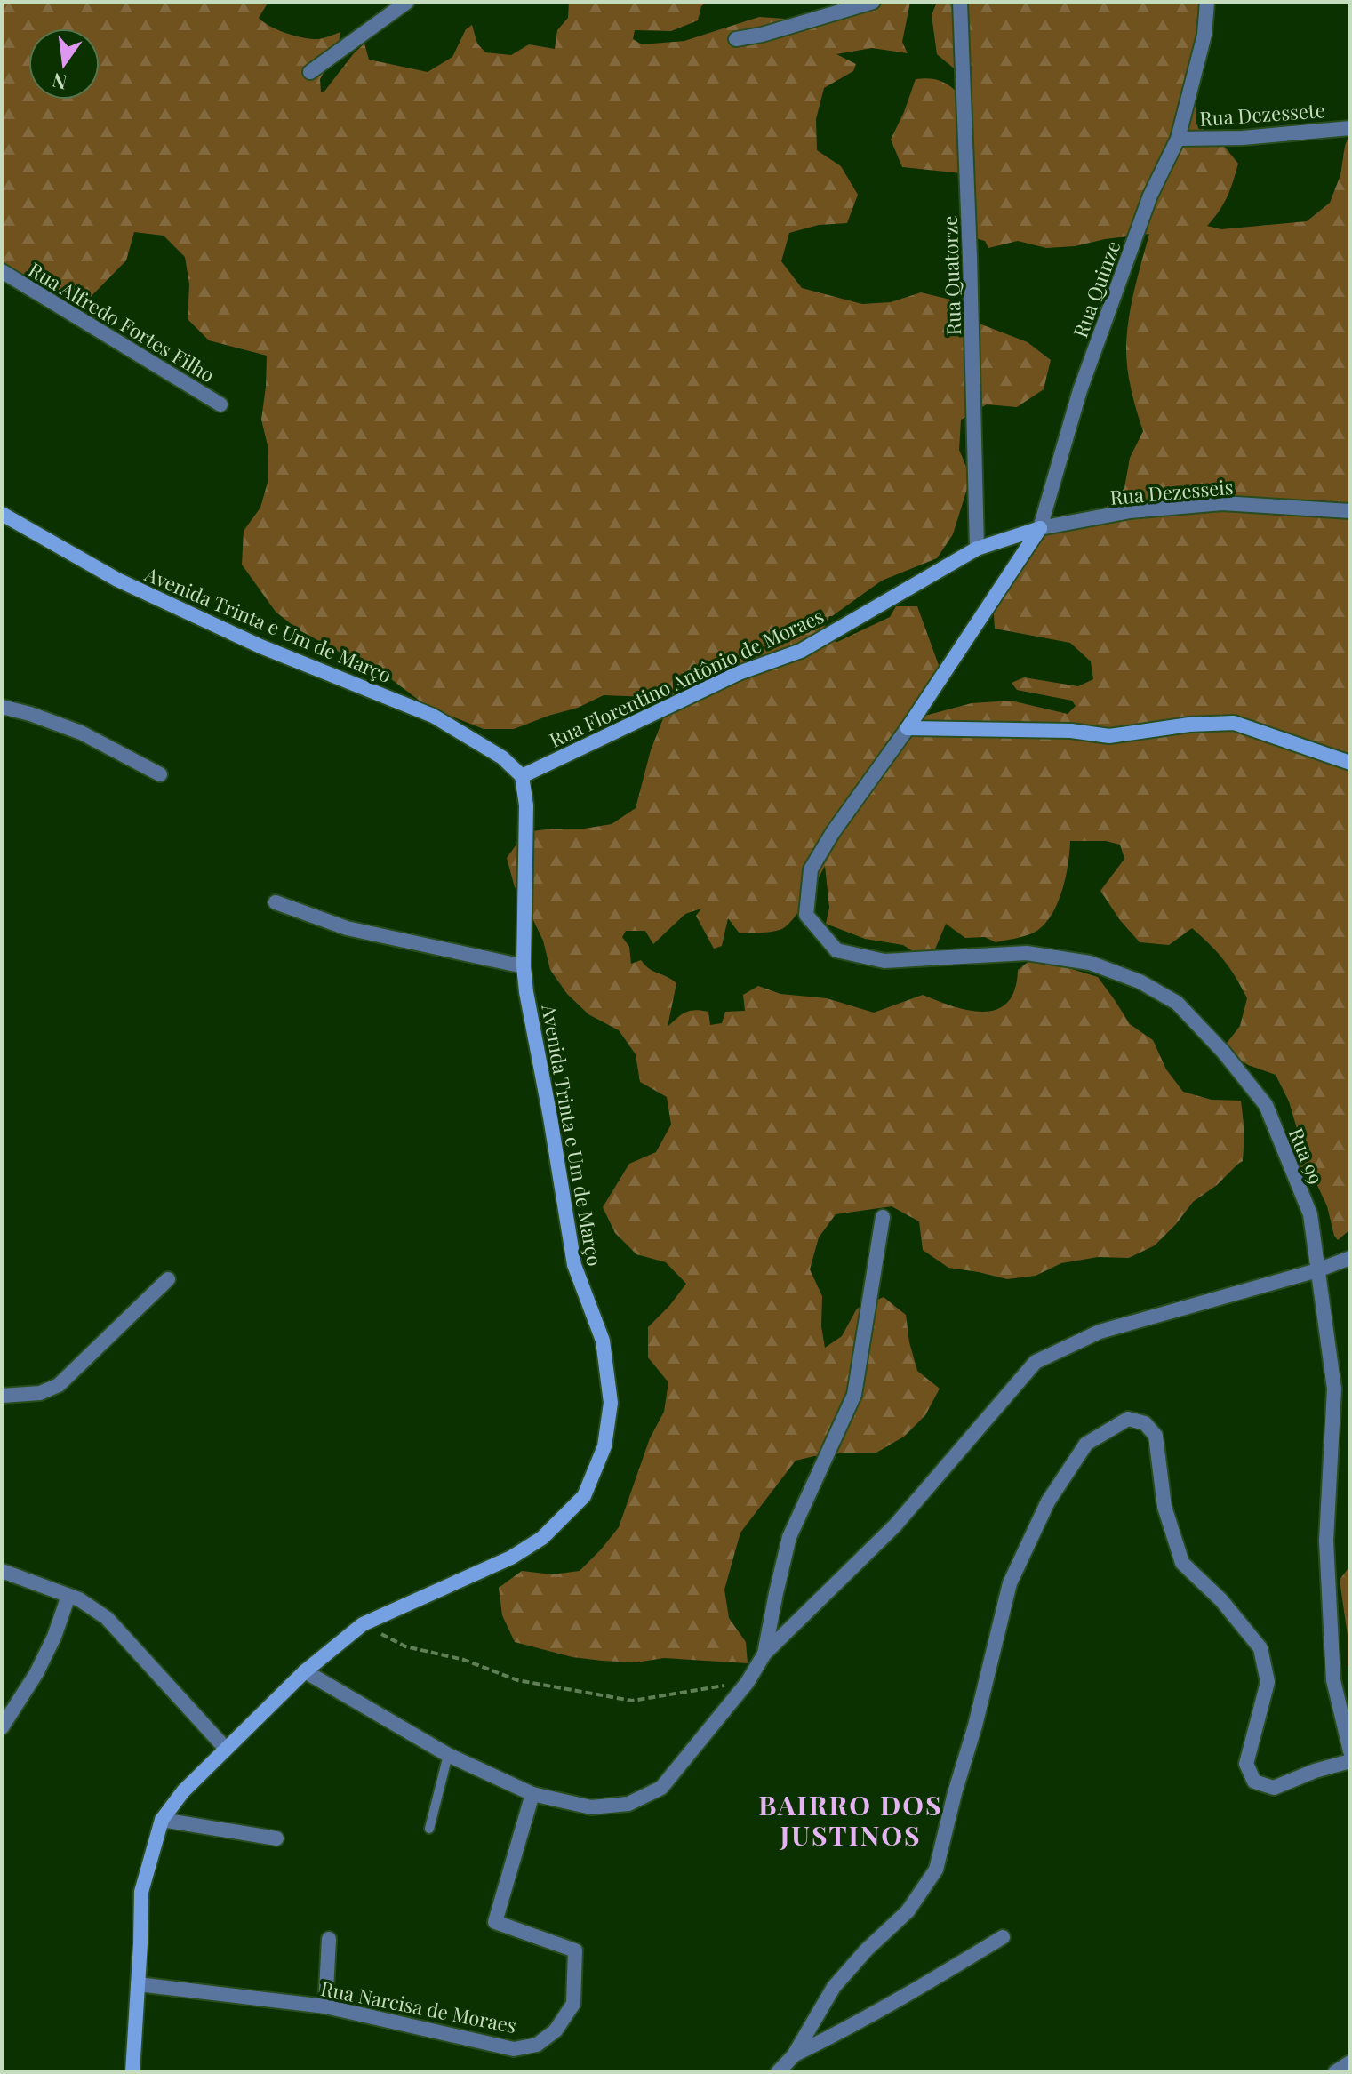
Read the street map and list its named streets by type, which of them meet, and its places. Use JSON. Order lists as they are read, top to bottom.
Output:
{
  "streets": {
    "street": [
      "Rua Dezessete",
      "Rua Quatorze",
      "Rua Quinze",
      "Rua Alfredo Fortes Filho",
      "Rua Dezesseis",
      "Avenida Trinta e Um de Março",
      "Rua Florentino Antônio de Moraes",
      "Rua 99",
      "Rua Narcisa de Moraes"
    ]
  },
  "crossings": [
    ["Rua Dezessete", "Rua Quinze"],
    ["Rua Quatorze", "Rua Florentino Antônio de Moraes"],
    ["Rua Quinze", "Rua Dezesseis"],
    ["Avenida Trinta e Um de Março", "Rua Florentino Antônio de Moraes"],
    ["Avenida Trinta e Um de Março", "Rua Narcisa de Moraes"]
  ],
  "districts": ["BAIRRO DOS JUSTINOS"],
  "north": "bottom"
}
